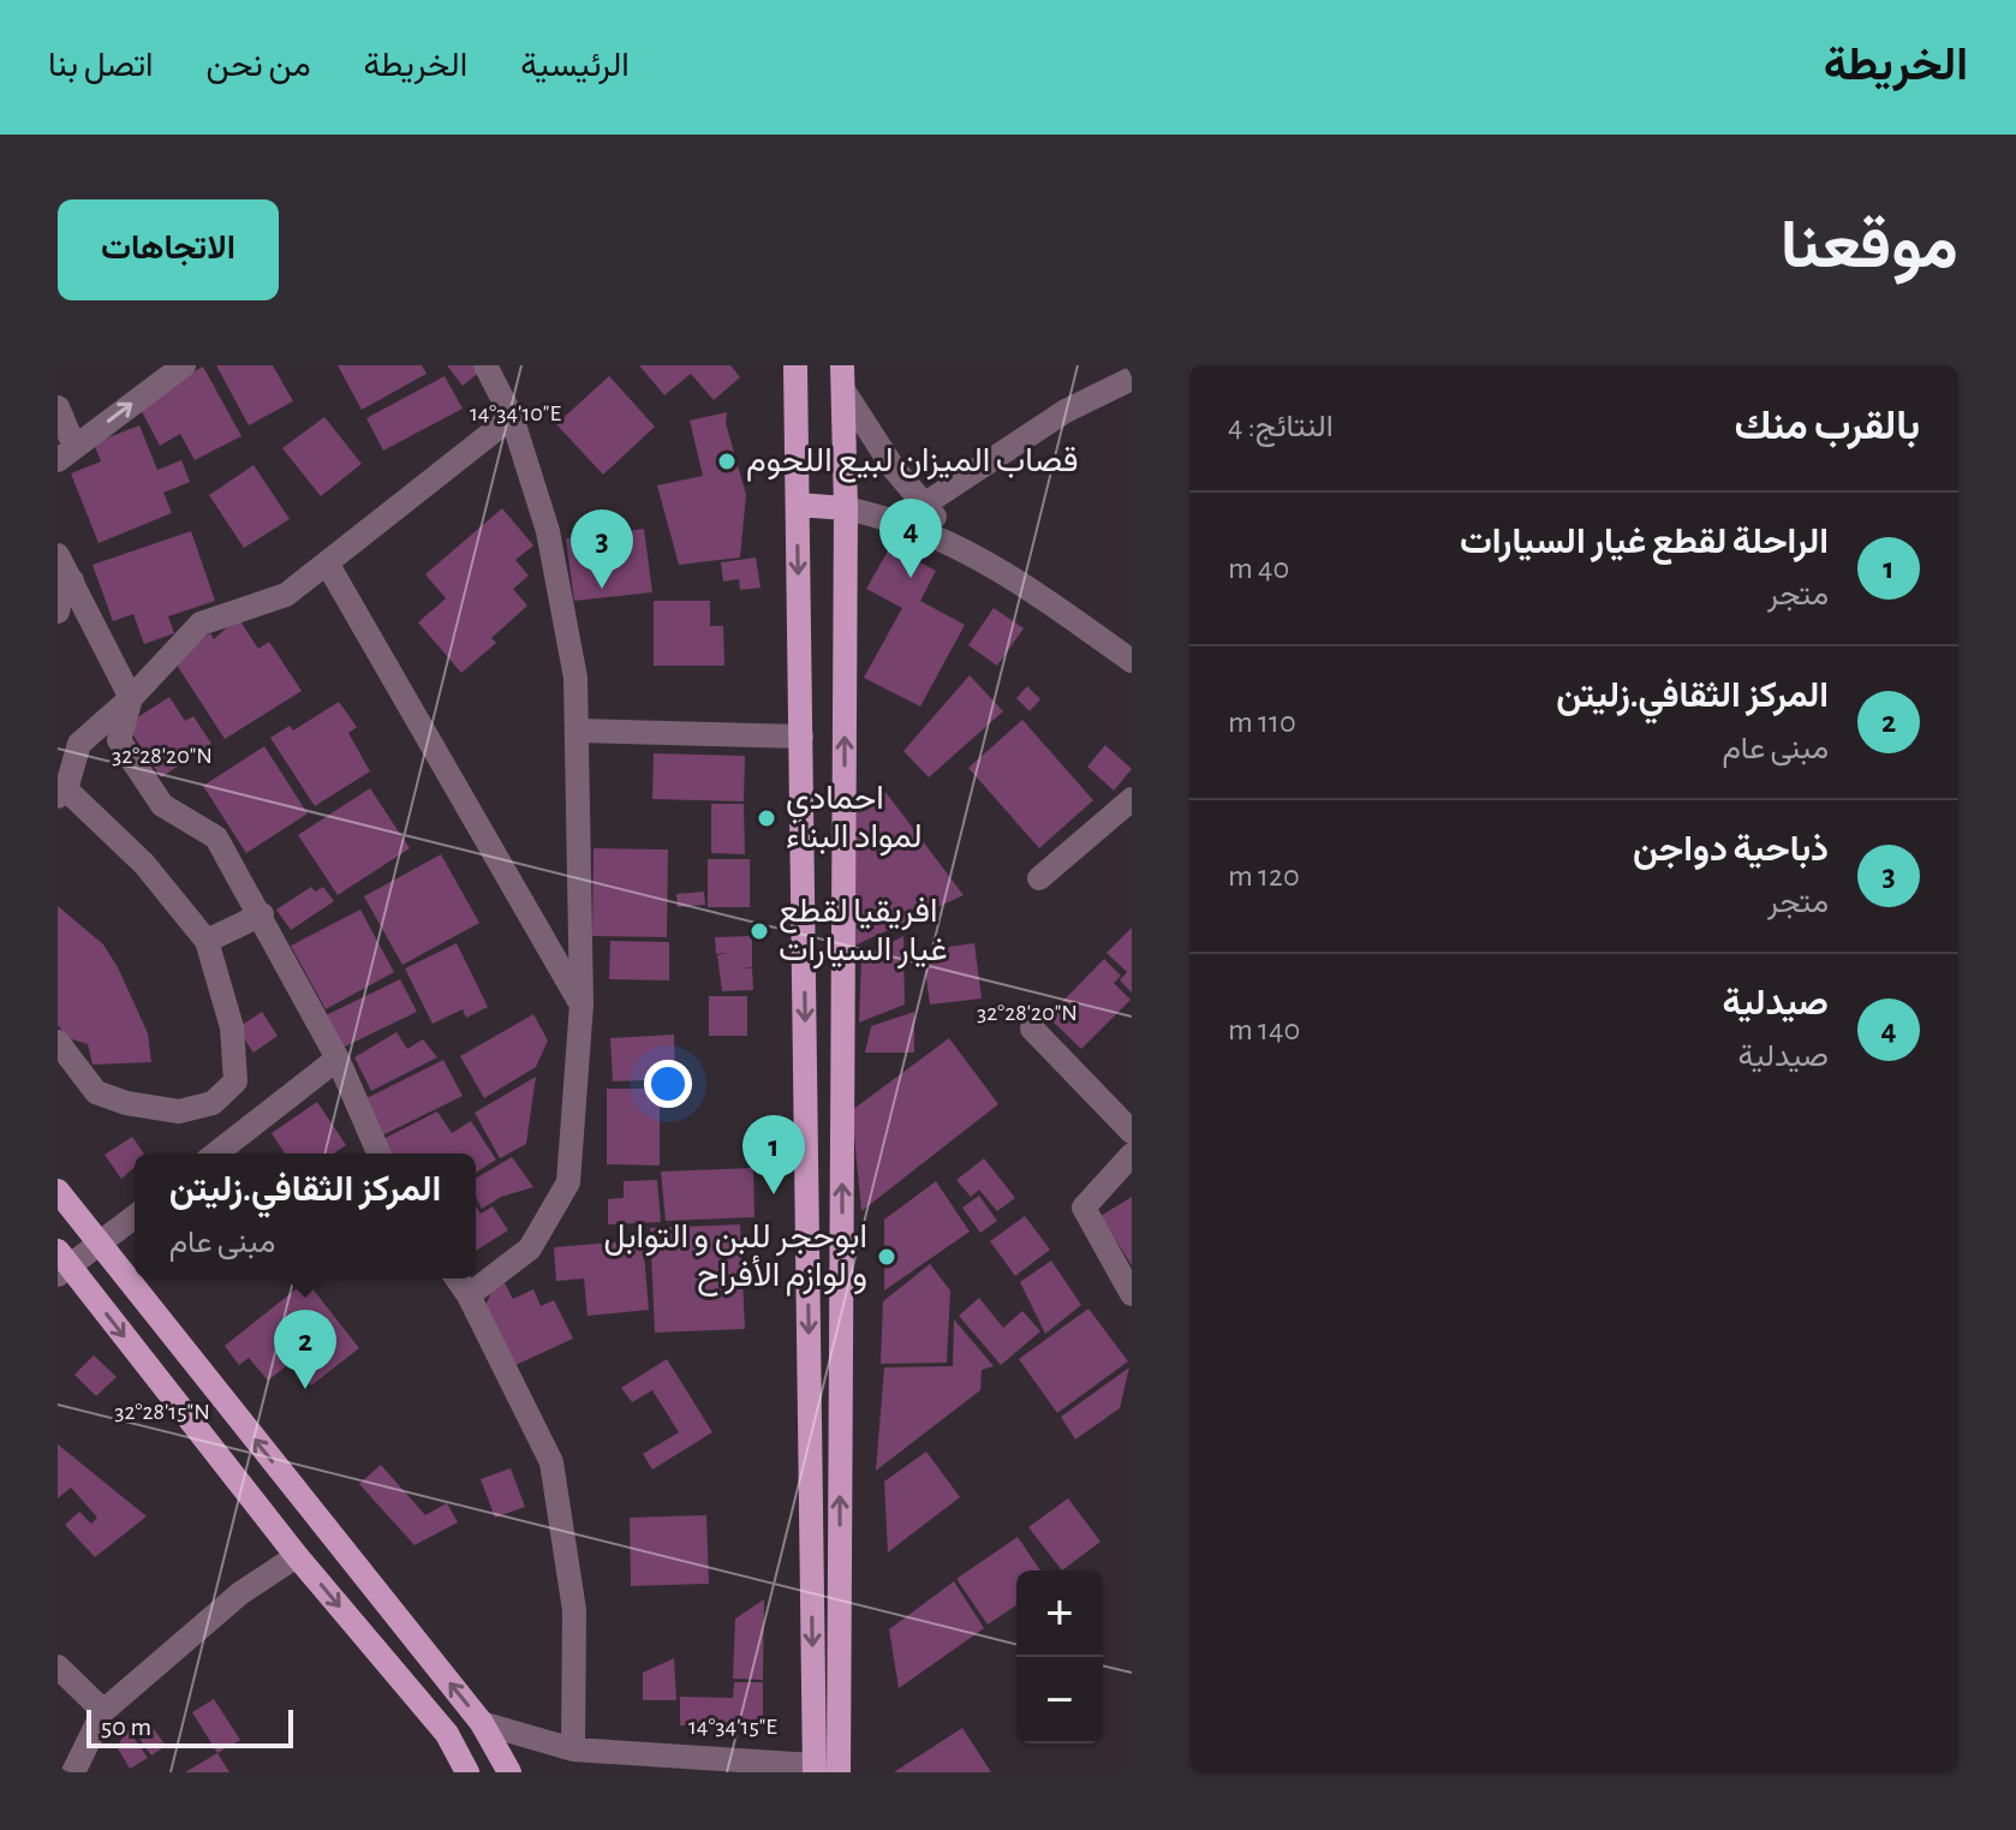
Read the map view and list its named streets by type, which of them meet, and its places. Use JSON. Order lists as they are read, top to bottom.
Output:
{
  "places": [
    "قصاب الميزان لبيع اللحوم",
    "احمادي لمواد البناء",
    "افريقيا لقطع غيار السيارات",
    "ابوحجر للبن و التوابل و لوازم الأفراح"
  ],
  "scale_bar": "50 m",
  "page": {
    "header": "الخريطة",
    "nav": [
      "الرئيسية",
      "الخريطة",
      "من نحن",
      "اتصل بنا"
    ],
    "title": "موقعنا",
    "buttons": "الاتجاهات",
    "heading": ["بالقرب منك", "النتائج: 4"],
    "list": [
      {
        "mark": "1",
        "name": "الراحلة لقطع غيار السيارات",
        "note": "متجر",
        "value": "40 m"
      },
      {
        "mark": "2",
        "name": "المركز الثقافي.زليتن",
        "note": "مبنى عام",
        "value": "110 m"
      },
      {
        "mark": "3",
        "name": "ذباحية دواجن",
        "note": "متجر",
        "value": "120 m"
      },
      {
        "mark": "4",
        "name": "صيدلية",
        "note": "صيدلية",
        "value": "140 m"
      }
    ],
    "pins": [
      "4",
      "3",
      "1",
      "2"
    ],
    "popup": ["المركز الثقافي.زليتن", "مبنى عام"],
    "map_buttons": ["+", "−"],
    "scale": "50 m"
  },
  "coordinates": [
    "14°34'10\"E",
    "32°28'20\"N",
    "32°28'15\"N",
    "14°34'15\"E"
  ]
}
